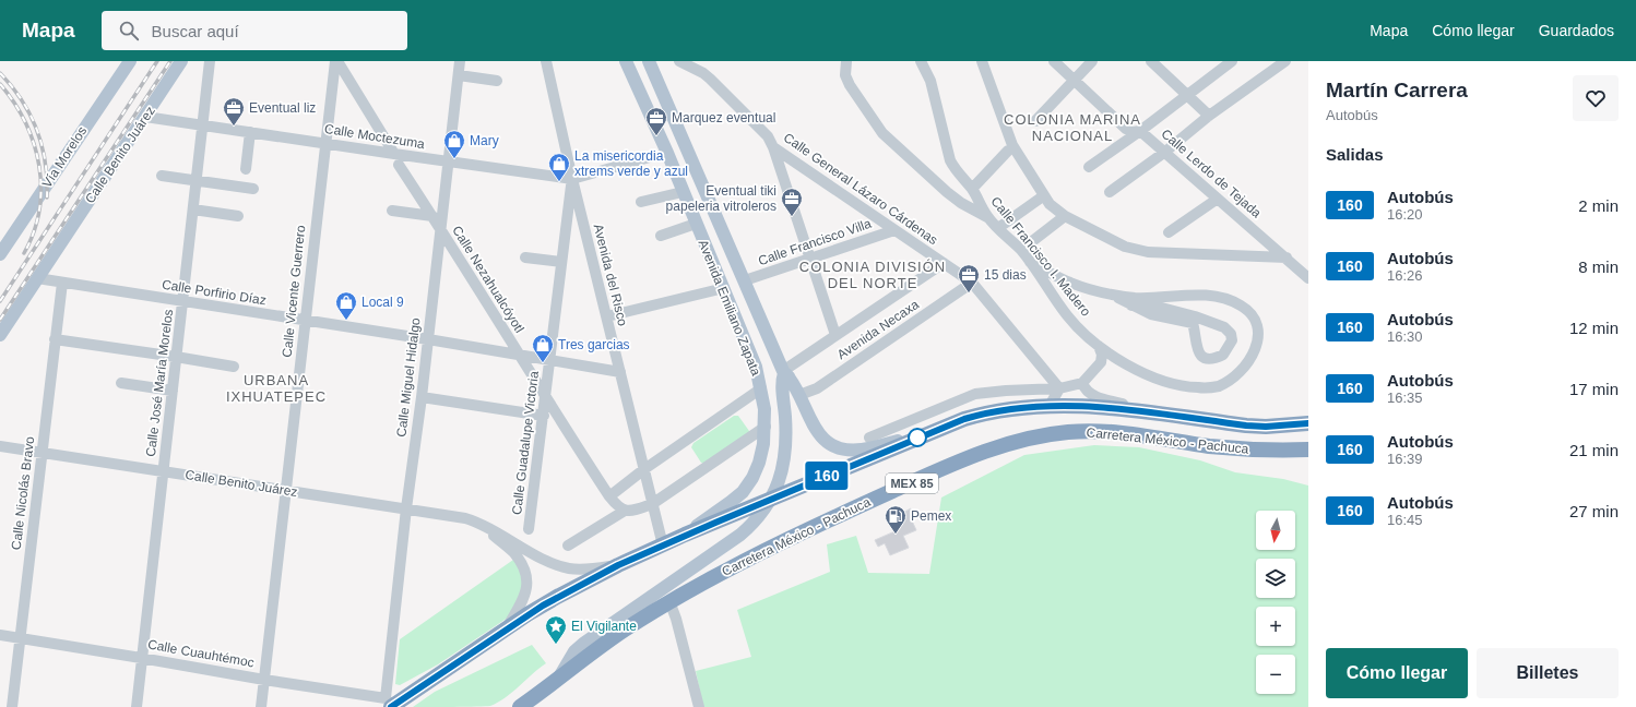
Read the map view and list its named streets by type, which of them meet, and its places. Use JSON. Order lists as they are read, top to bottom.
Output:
{
  "streets": {
    "highway": ["Carretera México - Pachuca", "MEX 85"],
    "main road": ["Calle Benito Juárez", "Vía Morelos", "Avenida Emiliano Zapata"],
    "street": [
      "Calle Moctezuma",
      "Calle Lerdo de Tejada",
      "Calle General Lázaro Cárdenas",
      "Calle Francisco Villa",
      "Calle Francisco I. Madero",
      "Avenida del Risco",
      "Calle Nezahualcóyotl",
      "Calle Vicente Guerrero",
      "Calle Porfirio Díaz",
      "Avenida Necaxa",
      "Calle Miguel Hidalgo",
      "Calle José María Morelos",
      "Calle Guadalupe Victoria",
      "Calle Nicolás Bravo",
      "Calle Cuauhtémoc"
    ]
  },
  "crossings": [
    ["Calle Moctezuma", "Calle Benito Juárez"],
    ["Calle Moctezuma", "Avenida del Risco"],
    ["Calle Moctezuma", "Calle Vicente Guerrero"],
    ["Calle Moctezuma", "Calle Miguel Hidalgo"],
    ["Calle Moctezuma", "Calle José María Morelos"],
    ["Calle Moctezuma", "Calle Guadalupe Victoria"],
    ["Calle Benito Juárez", "Calle Vicente Guerrero"],
    ["Calle Benito Juárez", "Calle Porfirio Díaz"],
    ["Calle Benito Juárez", "Calle Miguel Hidalgo"],
    ["Calle Benito Juárez", "Calle José María Morelos"],
    ["Calle Benito Juárez", "Carretera México - Pachuca"],
    ["Calle Benito Juárez", "Calle Nicolás Bravo"],
    ["Calle General Lázaro Cárdenas", "Calle Francisco Villa"],
    ["Calle General Lázaro Cárdenas", "Avenida Necaxa"],
    ["Calle Francisco Villa", "Avenida Emiliano Zapata"],
    ["Avenida del Risco", "Calle Porfirio Díaz"],
    ["Avenida del Risco", "Carretera México - Pachuca"],
    ["Avenida del Risco", "Calle Guadalupe Victoria"],
    ["Calle Nezahualcóyotl", "Calle Porfirio Díaz"],
    ["Calle Nezahualcóyotl", "Calle Miguel Hidalgo"],
    ["Calle Nezahualcóyotl", "Calle Guadalupe Victoria"],
    ["Calle Vicente Guerrero", "Calle Porfirio Díaz"],
    ["Calle Vicente Guerrero", "Calle Cuauhtémoc"],
    ["Calle Porfirio Díaz", "Calle Miguel Hidalgo"],
    ["Calle Porfirio Díaz", "Calle José María Morelos"],
    ["Calle Porfirio Díaz", "Calle Guadalupe Victoria"],
    ["Calle Porfirio Díaz", "Calle Nicolás Bravo"],
    ["Avenida Emiliano Zapata", "Avenida Necaxa"],
    ["Avenida Emiliano Zapata", "Carretera México - Pachuca"],
    ["Calle Miguel Hidalgo", "Carretera México - Pachuca"],
    ["Calle Miguel Hidalgo", "Calle Cuauhtémoc"],
    ["Calle José María Morelos", "Calle Cuauhtémoc"],
    ["Carretera México - Pachuca", "Calle Cuauhtémoc"],
    ["Calle Nicolás Bravo", "Calle Cuauhtémoc"]
  ],
  "districts": ["COLONIA MARINA NACIONAL", "COLONIA DIVISIÓN DEL NORTE", "URBANA IXHUATEPEC"],
  "places": {
    "office": [
      "Eventual liz",
      "Marquez eventual",
      "Eventual tiki papeleria vitroleros",
      "15 dias"
    ],
    "shop": [
      "Mary",
      "La misericordia xtrems verde y azul",
      "Local 9",
      "Tres garcias"
    ],
    "fuel station": ["Pemex"],
    "place": ["El Vigilante"]
  },
  "lines": ["bus line 160"],
  "north": "bottom",
  "page": {
    "header": "Mapa",
    "search": "Buscar aquí",
    "nav": ["Mapa", "Cómo llegar", "Guardados"],
    "on_map": "160",
    "heading": [
      ["Martín Carrera", "Autobús"],
      "Salidas"
    ],
    "list": [
      {
        "mark": "160",
        "name": "Autobús",
        "note": "16:20",
        "value": "2 min"
      },
      {
        "mark": "160",
        "name": "Autobús",
        "note": "16:26",
        "value": "8 min"
      },
      {
        "mark": "160",
        "name": "Autobús",
        "note": "16:30",
        "value": "12 min"
      },
      {
        "mark": "160",
        "name": "Autobús",
        "note": "16:35",
        "value": "17 min"
      },
      {
        "mark": "160",
        "name": "Autobús",
        "note": "16:39",
        "value": "21 min"
      },
      {
        "mark": "160",
        "name": "Autobús",
        "note": "16:45",
        "value": "27 min"
      }
    ],
    "map_buttons": ["+", "−"],
    "buttons": ["Cómo llegar", "Billetes"]
  }
}
